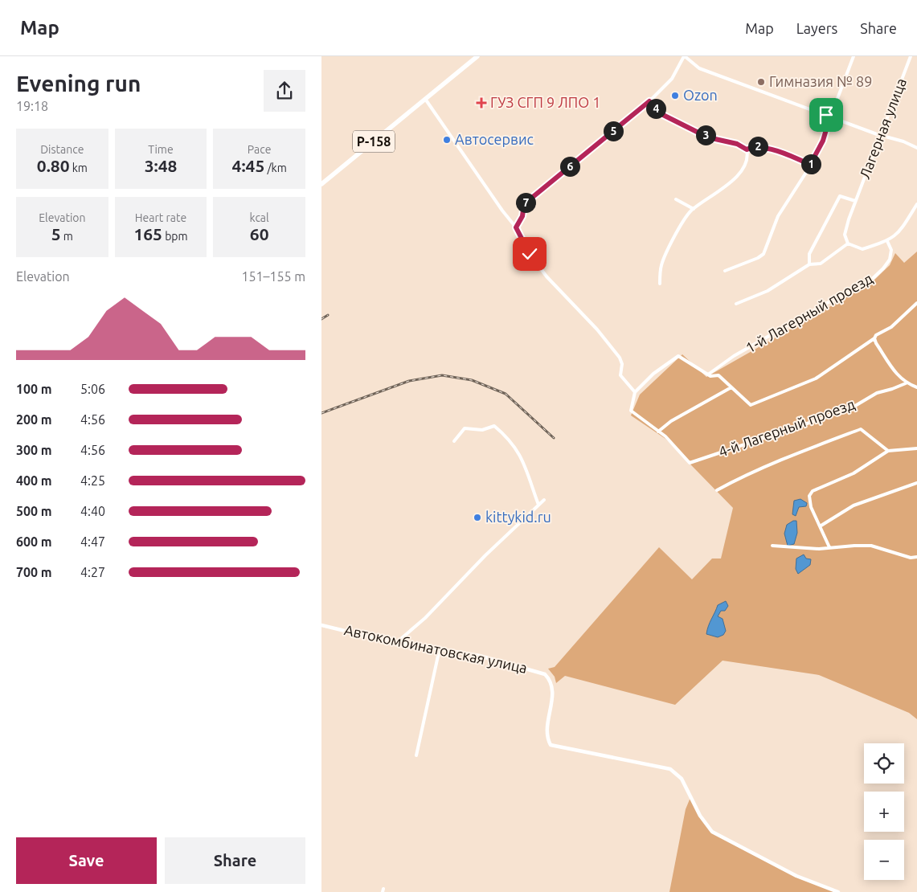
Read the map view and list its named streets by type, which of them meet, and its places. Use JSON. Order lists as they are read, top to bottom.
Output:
{
  "streets": {
    "main road": ["Р-158"],
    "street": [
      "Лагерная улица",
      "1-й Лагерный проезд",
      "4-й Лагерный проезд",
      "Автокомбинатовская улица"
    ]
  },
  "places": {
    "other": [
      "Гимназия № 89",
      "Ozon",
      "Автосервис",
      "kittykid.ru"
    ],
    "health": ["ГУЗ СГП 9 ЛПО 1"]
  },
  "page": {
    "header": "Map",
    "nav": ["Map", "Layers", "Share"],
    "heading": ["Evening run", "19:18"],
    "pins": [
      "4",
      "5",
      "3",
      "2",
      "1",
      "6",
      "7"
    ],
    "stats": [
      ["Distance", "0.80 km"],
      ["Time", "3:48"],
      ["Pace", "4:45 /km"],
      ["Elevation", "5 m"],
      ["Heart rate", "165 bpm"],
      ["kcal", "60"]
    ],
    "chart": ["Elevation", "151–155 m"],
    "list": [
      {
        "name": "100 m",
        "note": "5:06"
      },
      {
        "name": "200 m",
        "note": "4:56"
      },
      {
        "name": "300 m",
        "note": "4:56"
      },
      {
        "name": "400 m",
        "note": "4:25"
      },
      {
        "name": "500 m",
        "note": "4:40"
      },
      {
        "name": "600 m",
        "note": "4:47"
      },
      {
        "name": "700 m",
        "note": "4:27"
      }
    ],
    "map_buttons": ["+", "−"],
    "buttons": ["Save", "Share"]
  }
}
